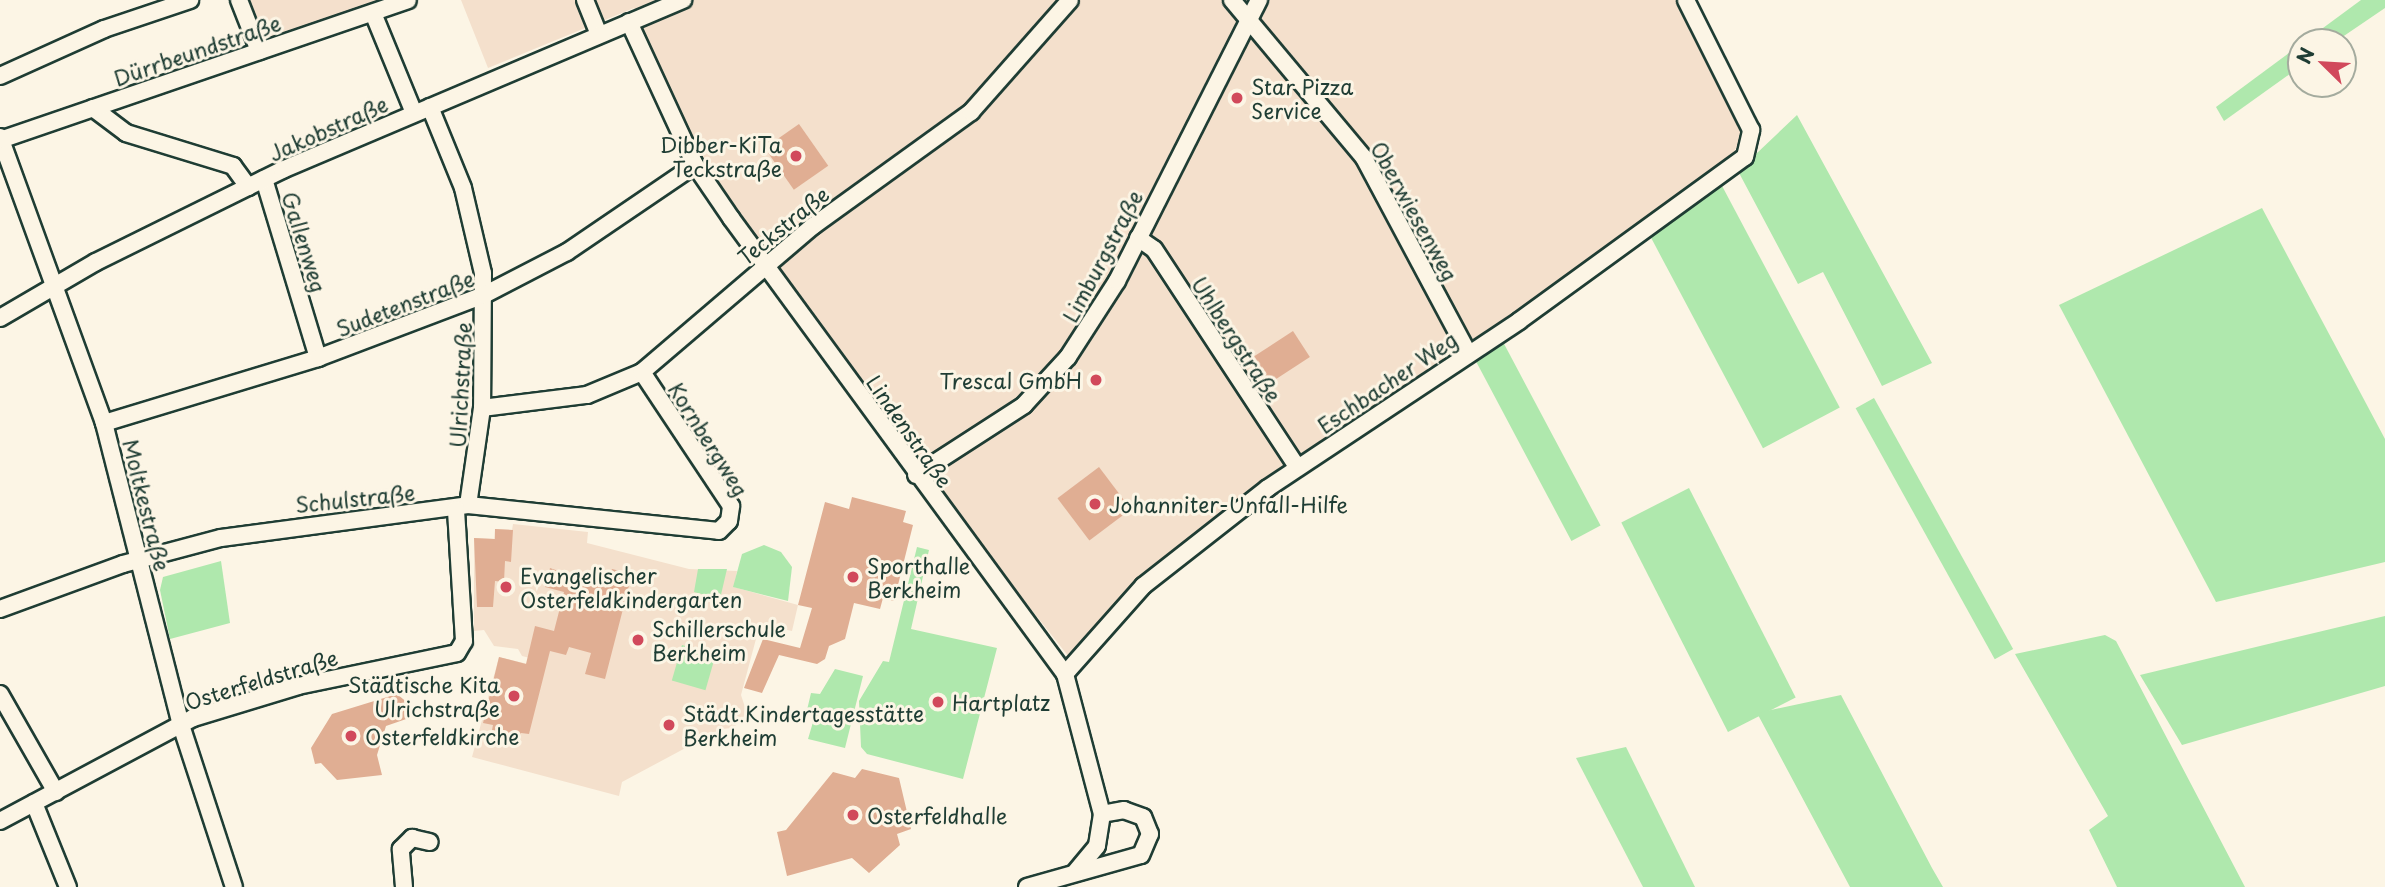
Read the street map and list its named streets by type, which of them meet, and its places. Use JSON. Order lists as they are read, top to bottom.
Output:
{
  "streets": {
    "street": [
      "Dürrbeundstraße",
      "Jakobstraße",
      "Oberwiesenweg",
      "Teckstraße",
      "Gallenweg",
      "Limburgstraße",
      "Sudetenstraße",
      "Uhlbergstraße",
      "Eschbacher Weg",
      "Ulrichstraße",
      "Lindenstraße",
      "Kornbergweg",
      "Schulstraße",
      "Moltkestraße",
      "Osterfeldstraße"
    ]
  },
  "crossings": [
    ["Dürrbeundstraße", "Gallenweg"],
    ["Dürrbeundstraße", "Ulrichstraße"],
    ["Dürrbeundstraße", "Moltkestraße"],
    ["Jakobstraße", "Gallenweg"],
    ["Jakobstraße", "Ulrichstraße"],
    ["Jakobstraße", "Lindenstraße"],
    ["Jakobstraße", "Moltkestraße"],
    ["Oberwiesenweg", "Limburgstraße"],
    ["Oberwiesenweg", "Eschbacher Weg"],
    ["Teckstraße", "Ulrichstraße"],
    ["Teckstraße", "Lindenstraße"],
    ["Teckstraße", "Kornbergweg"],
    ["Gallenweg", "Sudetenstraße"],
    ["Limburgstraße", "Uhlbergstraße"],
    ["Limburgstraße", "Lindenstraße"],
    ["Sudetenstraße", "Ulrichstraße"],
    ["Sudetenstraße", "Lindenstraße"],
    ["Sudetenstraße", "Moltkestraße"],
    ["Uhlbergstraße", "Eschbacher Weg"],
    ["Eschbacher Weg", "Lindenstraße"],
    ["Ulrichstraße", "Schulstraße"],
    ["Ulrichstraße", "Osterfeldstraße"],
    ["Kornbergweg", "Schulstraße"],
    ["Schulstraße", "Moltkestraße"],
    ["Moltkestraße", "Osterfeldstraße"]
  ],
  "places": [
    "Star Pizza Service",
    "Dibber-KiTa Teckstraße",
    "Trescal GmbH",
    "Johanniter-Unfall-Hilfe",
    "Sporthalle Berkheim",
    "Evangelischer Osterfeldkindergarten",
    "Schillerschule Berkheim",
    "Städtische Kita Ulrichstraße",
    "Hartplatz",
    "Städt.Kindertagesstätte Berkheim",
    "Osterfeldkirche",
    "Osterfeldhalle"
  ],
  "north": "top left"
}
